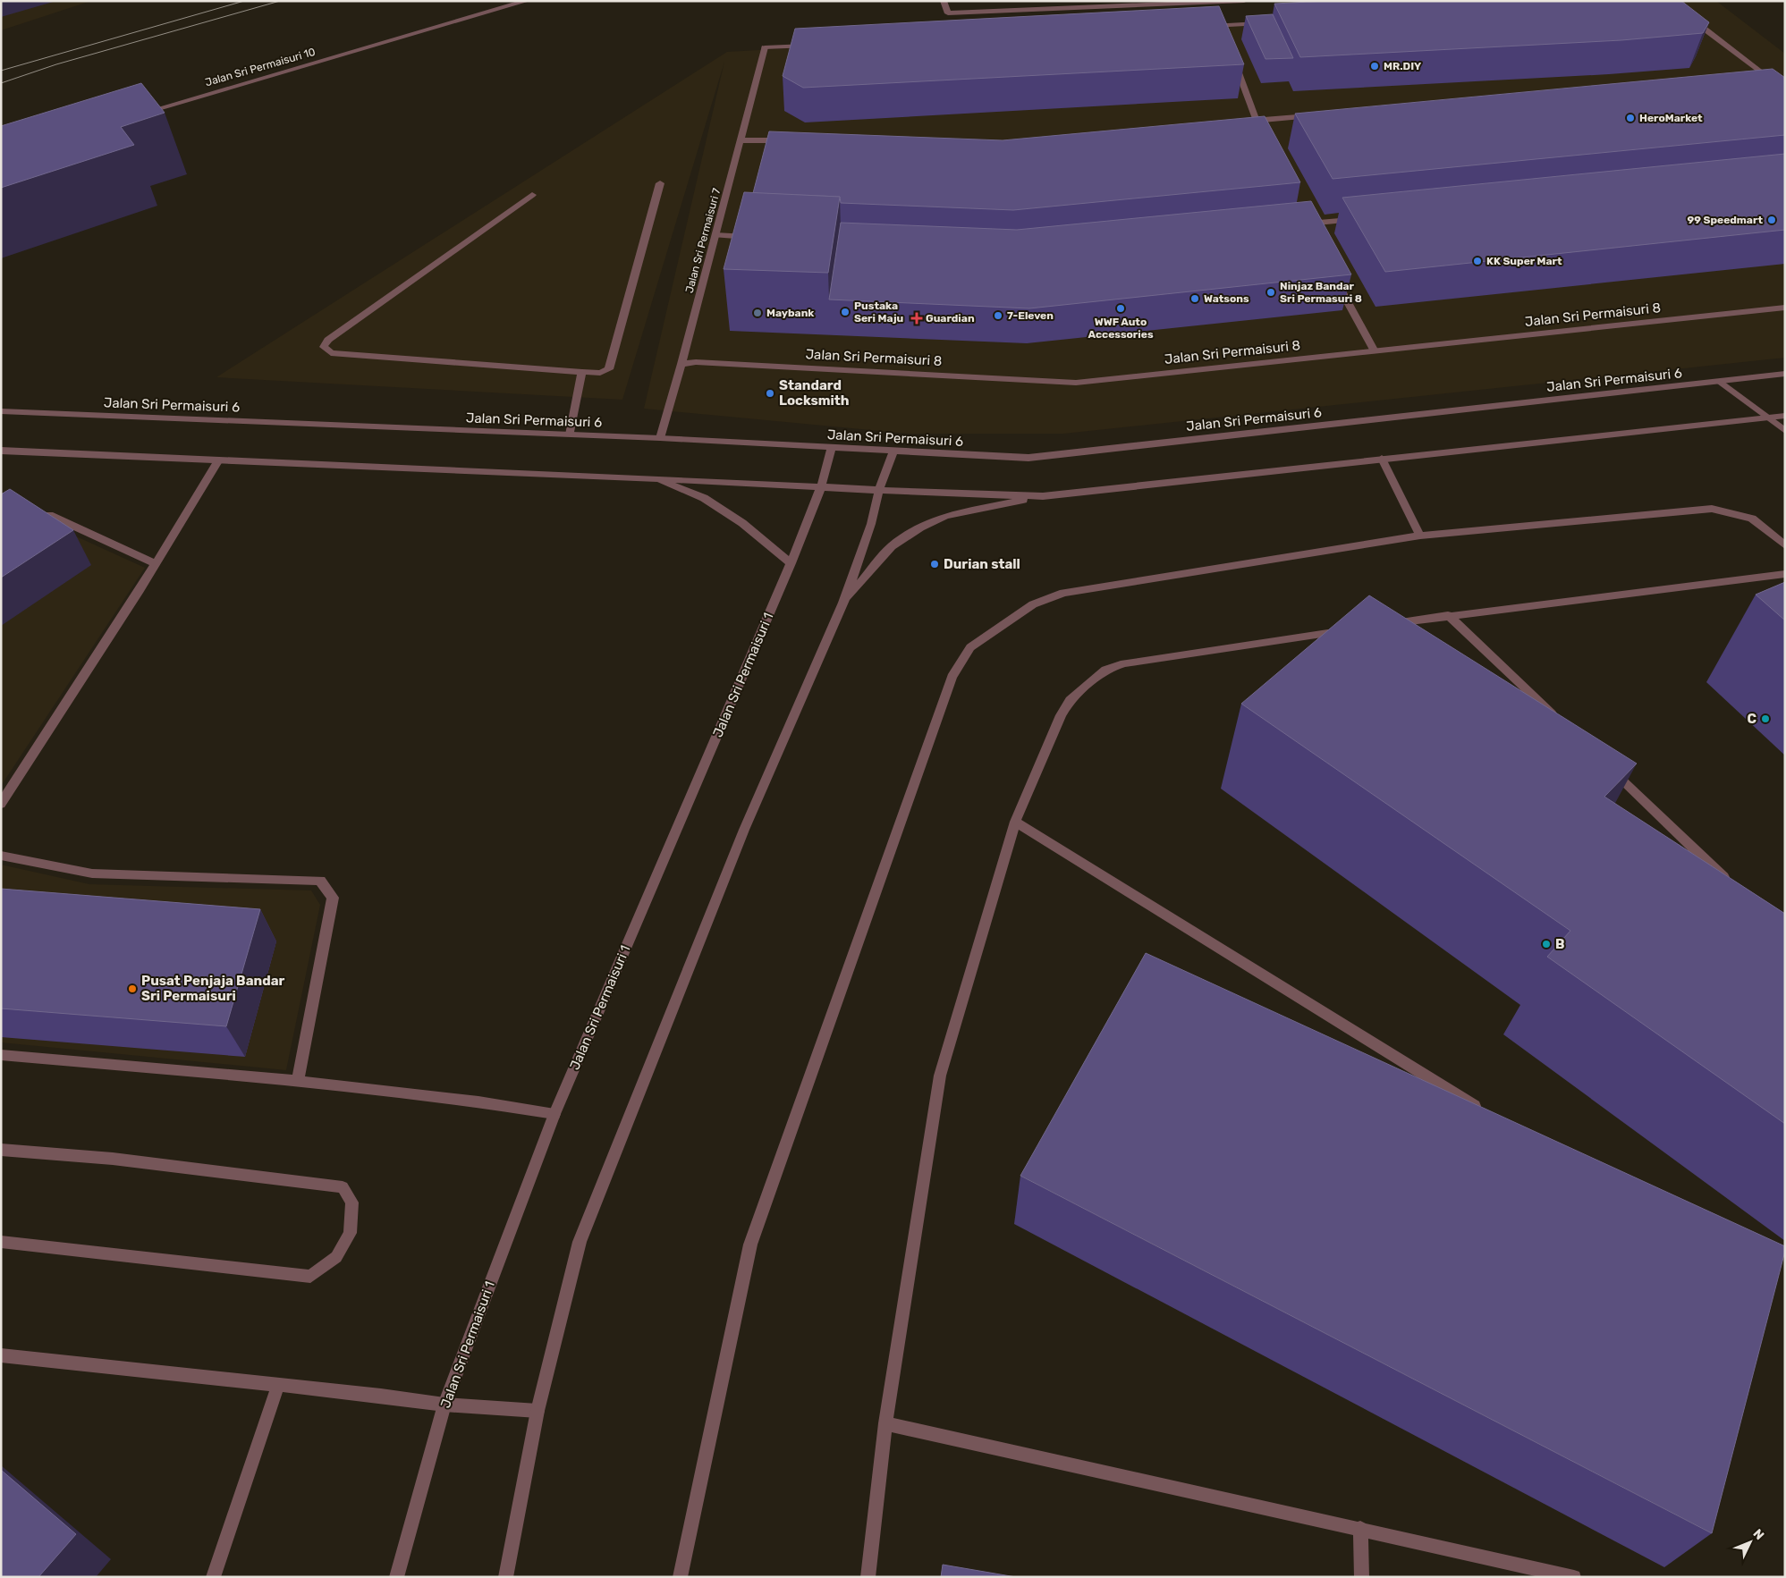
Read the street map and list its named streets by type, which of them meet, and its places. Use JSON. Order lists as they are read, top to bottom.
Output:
{
  "streets": {
    "street": [
      "Jalan Sri Permaisuri 10",
      "Jalan Sri Permaisuri 7",
      "Jalan Sri Permaisuri 8",
      "Jalan Sri Permaisuri 6",
      "Jalan Sri Permaisuri 1"
    ]
  },
  "crossings": [
    ["Jalan Sri Permaisuri 7", "Jalan Sri Permaisuri 8"],
    ["Jalan Sri Permaisuri 7", "Jalan Sri Permaisuri 6"],
    ["Jalan Sri Permaisuri 6", "Jalan Sri Permaisuri 1"]
  ],
  "places": {
    "other": [
      "MR.DIY",
      "HeroMarket",
      "99 Speedmart",
      "KK Super Mart",
      "Ninjaz Bandar Sri Permasuri 8",
      "Watsons",
      "WWF Auto Accessories",
      "Pustaka Seri Maju",
      "Maybank",
      "7-Eleven",
      "Standard Locksmith",
      "Durian stall",
      "C",
      "B",
      "Pusat Penjaja Bandar Sri Permaisuri"
    ],
    "health": ["Guardian"]
  },
  "north": "top right"
}
